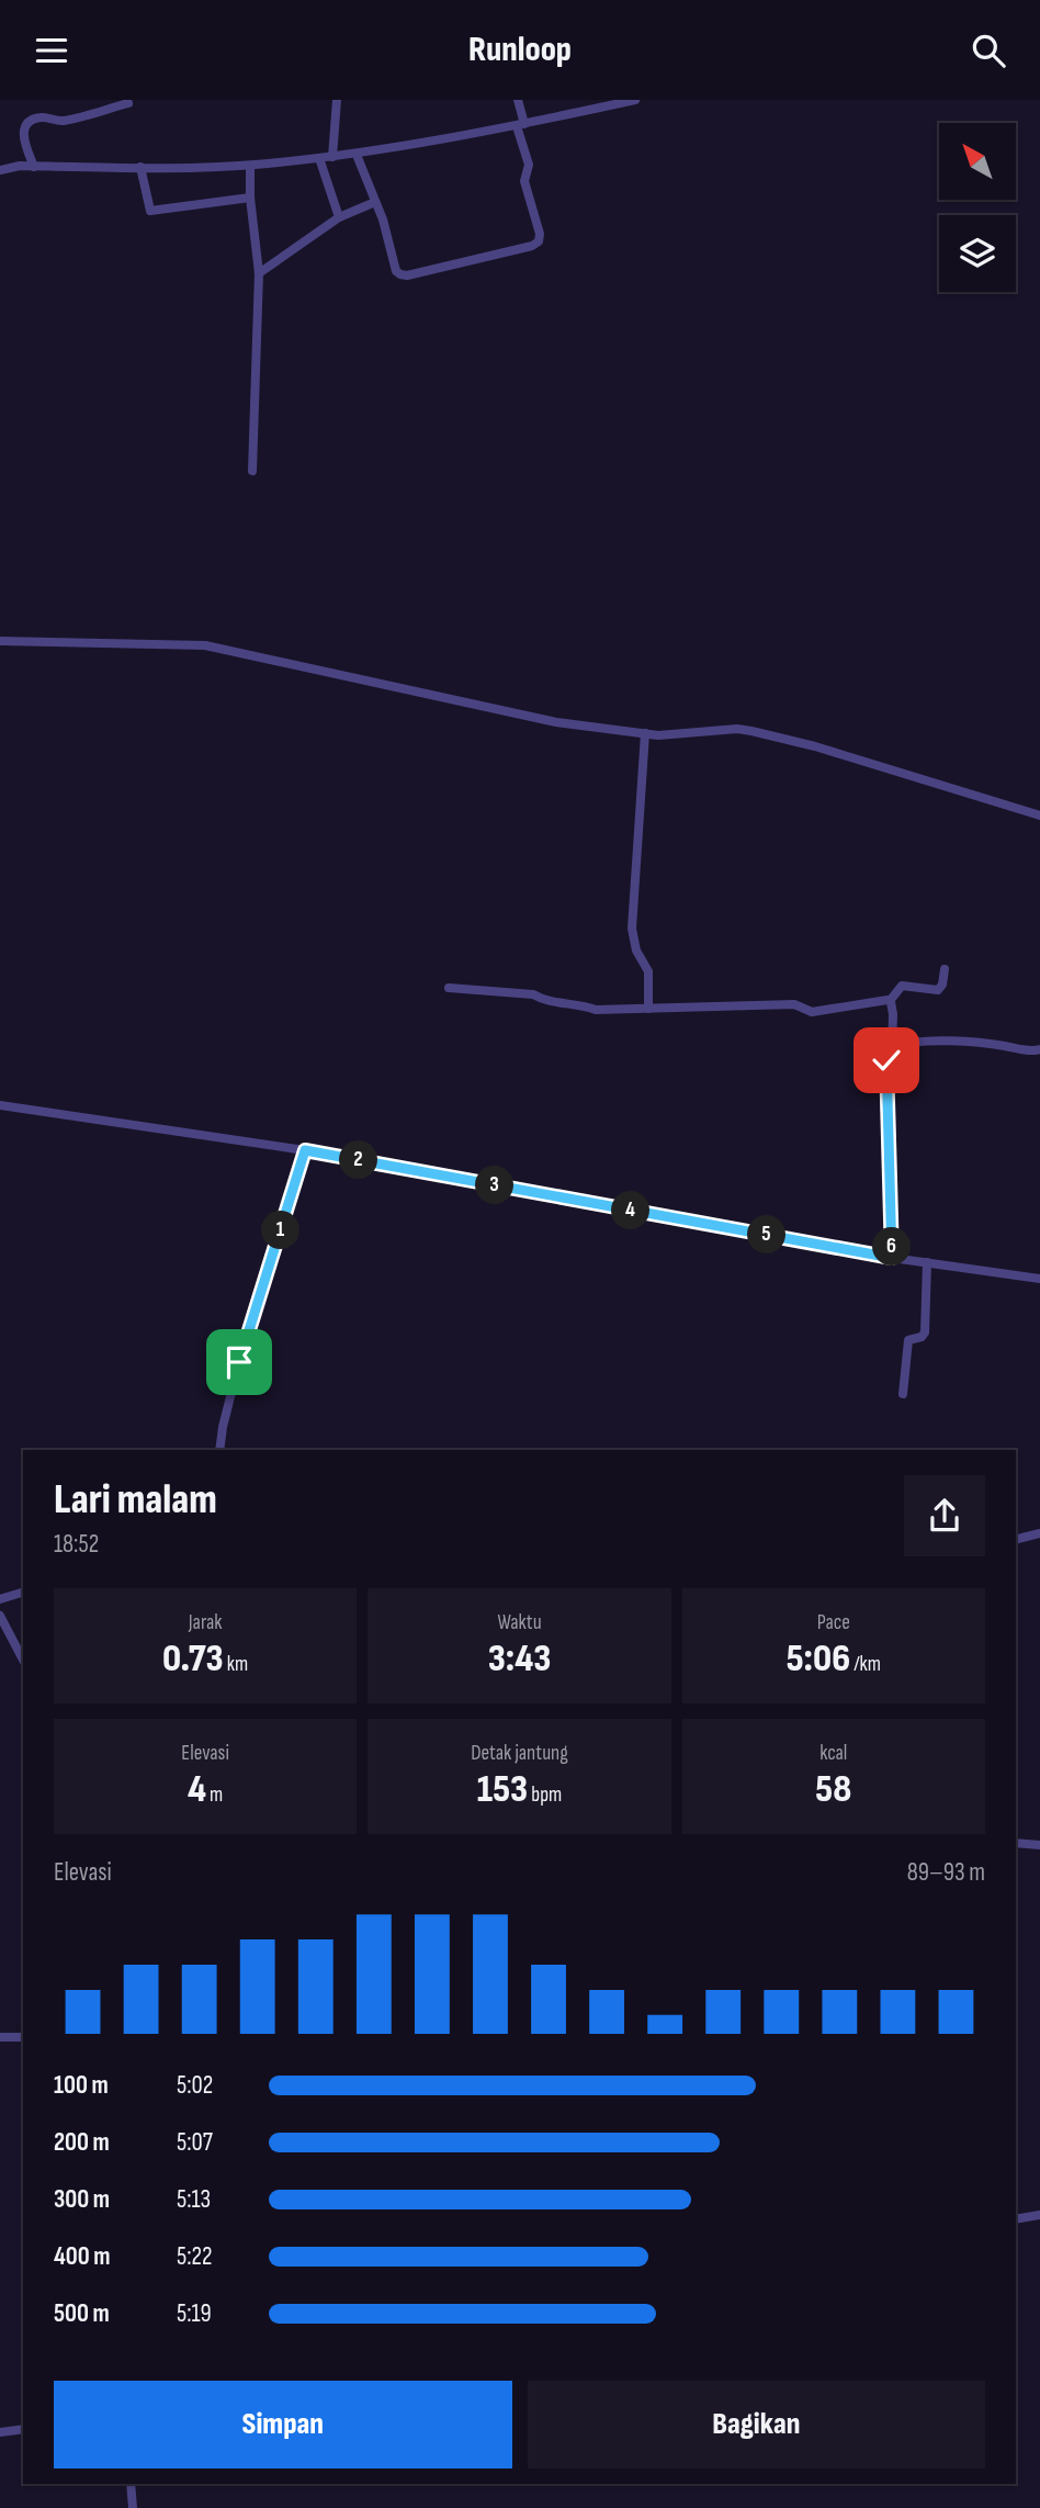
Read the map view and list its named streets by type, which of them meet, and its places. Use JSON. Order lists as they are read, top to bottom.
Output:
{
  "north": "top left",
  "page": {
    "header": "Runloop",
    "pins": [
      "2",
      "3",
      "4",
      "1",
      "5",
      "6"
    ],
    "heading": ["Lari malam", "18:52"],
    "stats": [
      ["Jarak", "0.73 km"],
      ["Waktu", "3:43"],
      ["Pace", "5:06 /km"],
      ["Elevasi", "4 m"],
      ["Detak jantung", "153 bpm"],
      ["kcal", "58"]
    ],
    "chart": ["Elevasi", "89–93 m"],
    "list": [
      {
        "name": "100 m",
        "note": "5:02"
      },
      {
        "name": "200 m",
        "note": "5:07"
      },
      {
        "name": "300 m",
        "note": "5:13"
      },
      {
        "name": "400 m",
        "note": "5:22"
      },
      {
        "name": "500 m",
        "note": "5:19"
      }
    ],
    "buttons": ["Simpan", "Bagikan"]
  }
}
